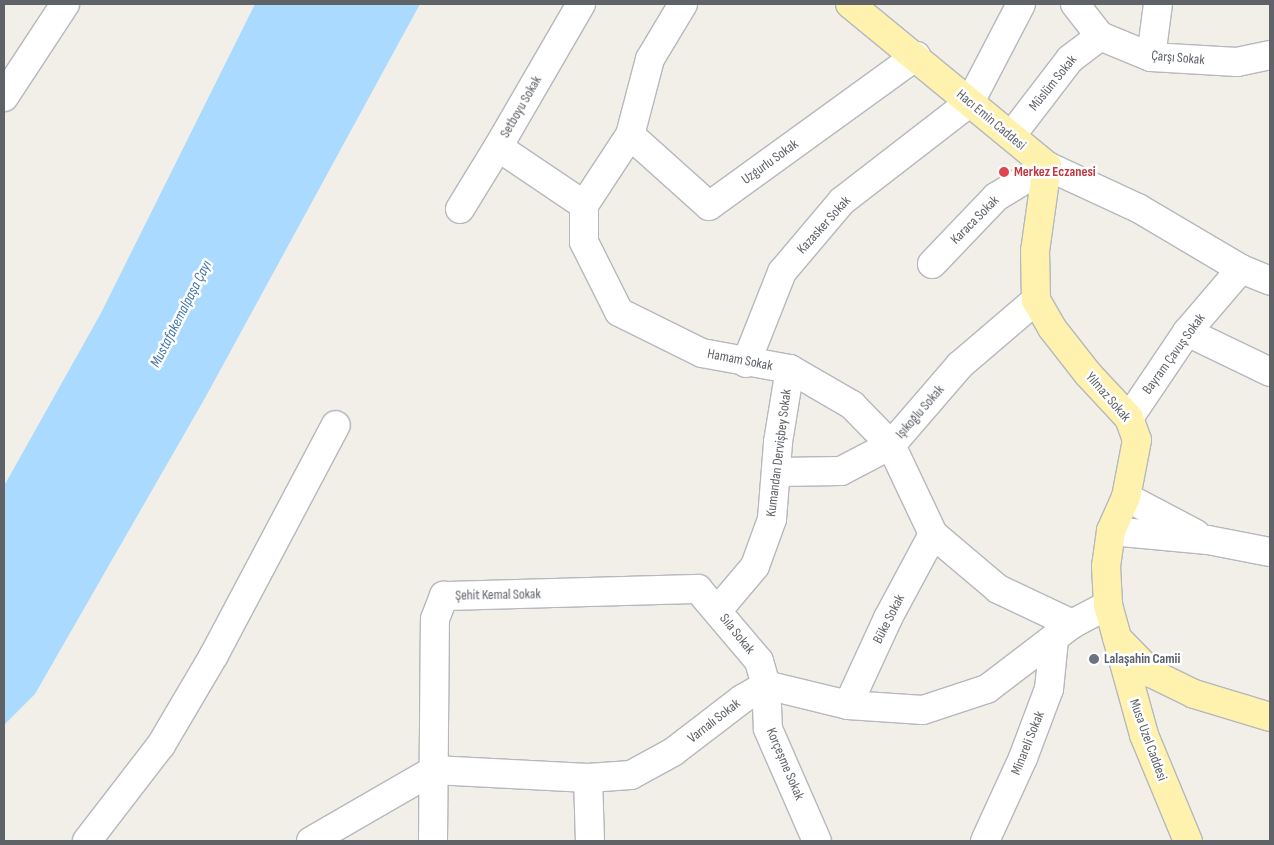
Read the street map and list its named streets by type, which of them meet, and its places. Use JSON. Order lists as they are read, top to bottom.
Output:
{
  "streets": {
    "main road": ["Hacı Emin Caddesi", "Yılmaz Sokak", "Musa Uzel Caddesi"],
    "street": [
      "Çarşı Sokak",
      "Müslüm Sokak",
      "Setboyu Sokak",
      "Uzgurlu Sokak",
      "Karaca Sokak",
      "Kazasker Sokak",
      "Bayram Çavuş Sokak",
      "Hamam Sokak",
      "Işıkoğlu Sokak",
      "Kumandan Dervişbey Sokak",
      "Şehit Kemal Sokak",
      "Büke Sokak",
      "Sıla Sokak",
      "Varnalı Sokak",
      "Minareli Sokak",
      "Korçeşme Sokak"
    ]
  },
  "crossings": [
    ["Çarşı Sokak", "Müslüm Sokak"],
    ["Müslüm Sokak", "Hacı Emin Caddesi"],
    ["Setboyu Sokak", "Hamam Sokak"],
    ["Hacı Emin Caddesi", "Uzgurlu Sokak"],
    ["Hacı Emin Caddesi", "Karaca Sokak"],
    ["Hacı Emin Caddesi", "Kazasker Sokak"],
    ["Hacı Emin Caddesi", "Bayram Çavuş Sokak"],
    ["Hacı Emin Caddesi", "Yılmaz Sokak"],
    ["Karaca Sokak", "Yılmaz Sokak"],
    ["Kazasker Sokak", "Hamam Sokak"],
    ["Bayram Çavuş Sokak", "Yılmaz Sokak"],
    ["Hamam Sokak", "Işıkoğlu Sokak"],
    ["Hamam Sokak", "Kumandan Dervişbey Sokak"],
    ["Hamam Sokak", "Büke Sokak"],
    ["Hamam Sokak", "Minareli Sokak"],
    ["Yılmaz Sokak", "Işıkoğlu Sokak"],
    ["Yılmaz Sokak", "Musa Uzel Caddesi"],
    ["Işıkoğlu Sokak", "Kumandan Dervişbey Sokak"],
    ["Kumandan Dervişbey Sokak", "Sıla Sokak"],
    ["Şehit Kemal Sokak", "Sıla Sokak"],
    ["Şehit Kemal Sokak", "Varnalı Sokak"],
    ["Sıla Sokak", "Varnalı Sokak"],
    ["Sıla Sokak", "Korçeşme Sokak"],
    ["Varnalı Sokak", "Korçeşme Sokak"]
  ],
  "water": ["Mustafakemalpaşa Çayı"],
  "places": ["Merkez Eczanesi", "Lalaşahin Camii"]
}
